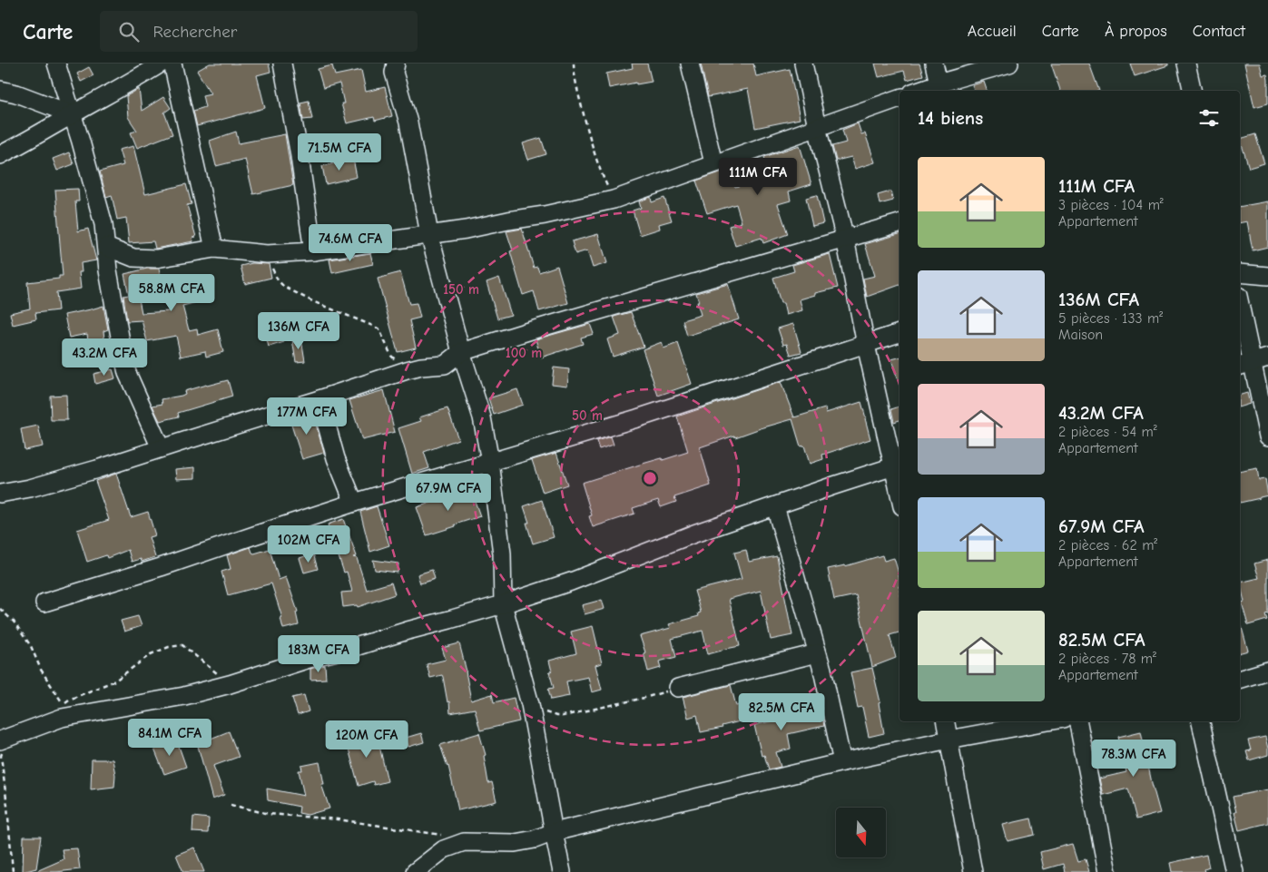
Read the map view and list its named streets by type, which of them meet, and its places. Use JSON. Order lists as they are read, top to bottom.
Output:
{
  "north": "bottom",
  "page": {
    "header": "Carte",
    "search": "Rechercher",
    "nav": [
      "Accueil",
      "Carte",
      "À propos",
      "Contact"
    ],
    "heading": "14 biens",
    "price": [
      "71.5M CFA",
      "111M CFA",
      "74.6M CFA",
      "58.8M CFA",
      "136M CFA",
      "43.2M CFA",
      "177M CFA",
      "67.9M CFA",
      "102M CFA",
      "183M CFA",
      "82.5M CFA",
      "84.1M CFA",
      "120M CFA",
      "78.3M CFA"
    ],
    "list": [
      {
        "name": "111M CFA",
        "note": "3 pièces · 104 m² · Appartement"
      },
      {
        "name": "136M CFA",
        "note": "5 pièces · 133 m² · Maison"
      },
      {
        "name": "43.2M CFA",
        "note": "2 pièces · 54 m² · Appartement"
      },
      {
        "name": "67.9M CFA",
        "note": "2 pièces · 62 m² · Appartement"
      },
      {
        "name": "82.5M CFA",
        "note": "2 pièces · 78 m² · Appartement"
      }
    ]
  },
  "rings": ["150 m", "100 m", "50 m"]
}
